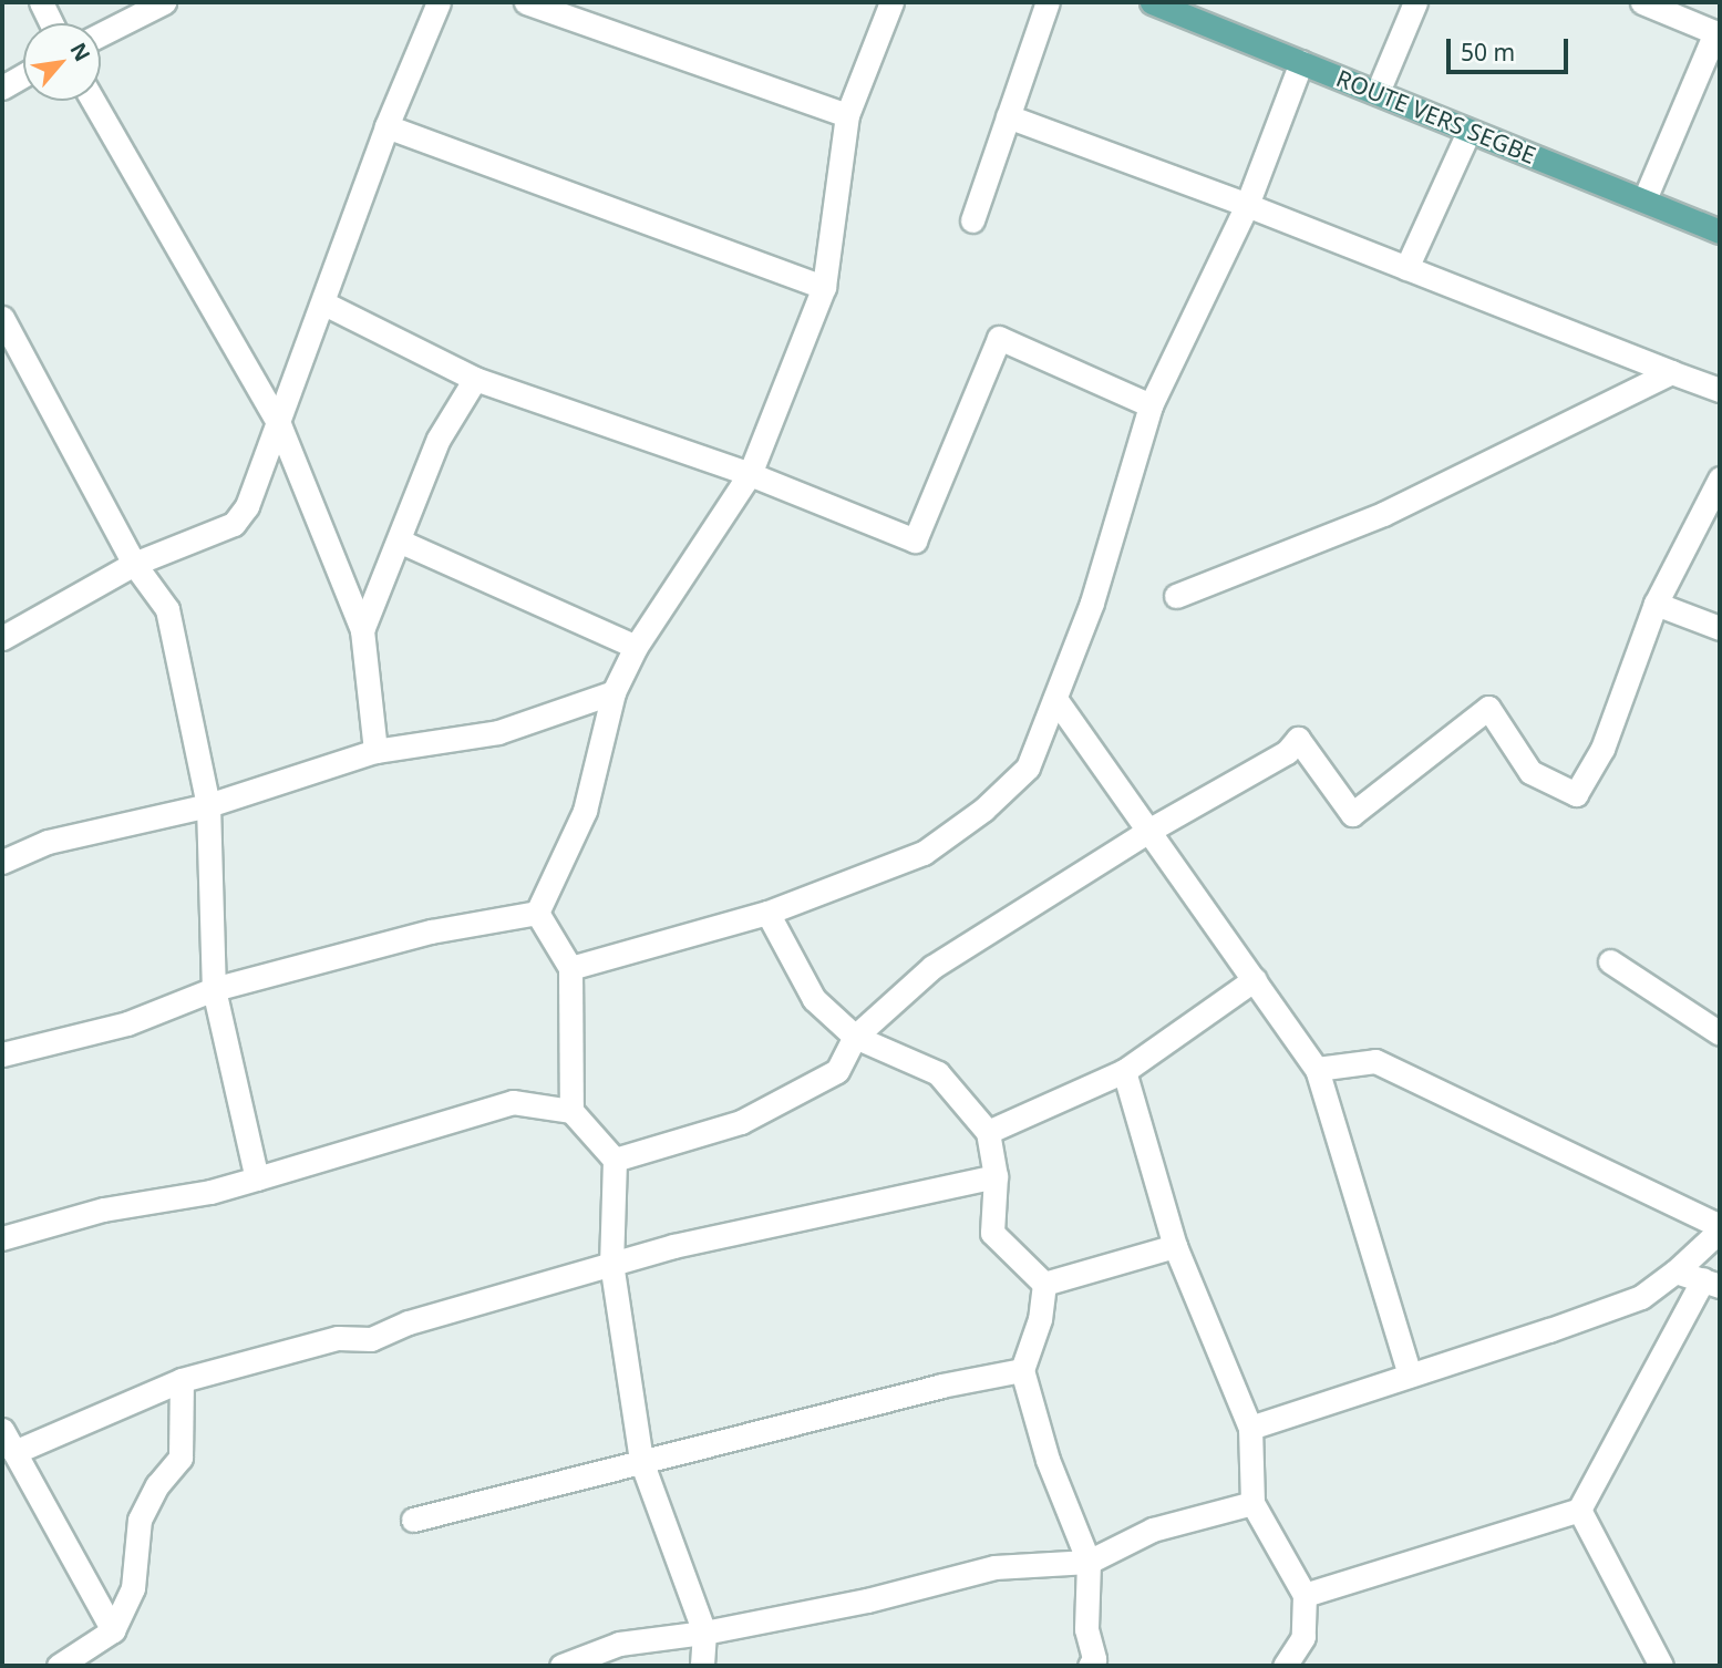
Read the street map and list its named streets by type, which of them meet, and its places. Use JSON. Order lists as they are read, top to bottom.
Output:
{
  "streets": {
    "main road": ["ROUTE VERS SEGBE"]
  },
  "scale_bar": "50 m",
  "north": "top right"
}
